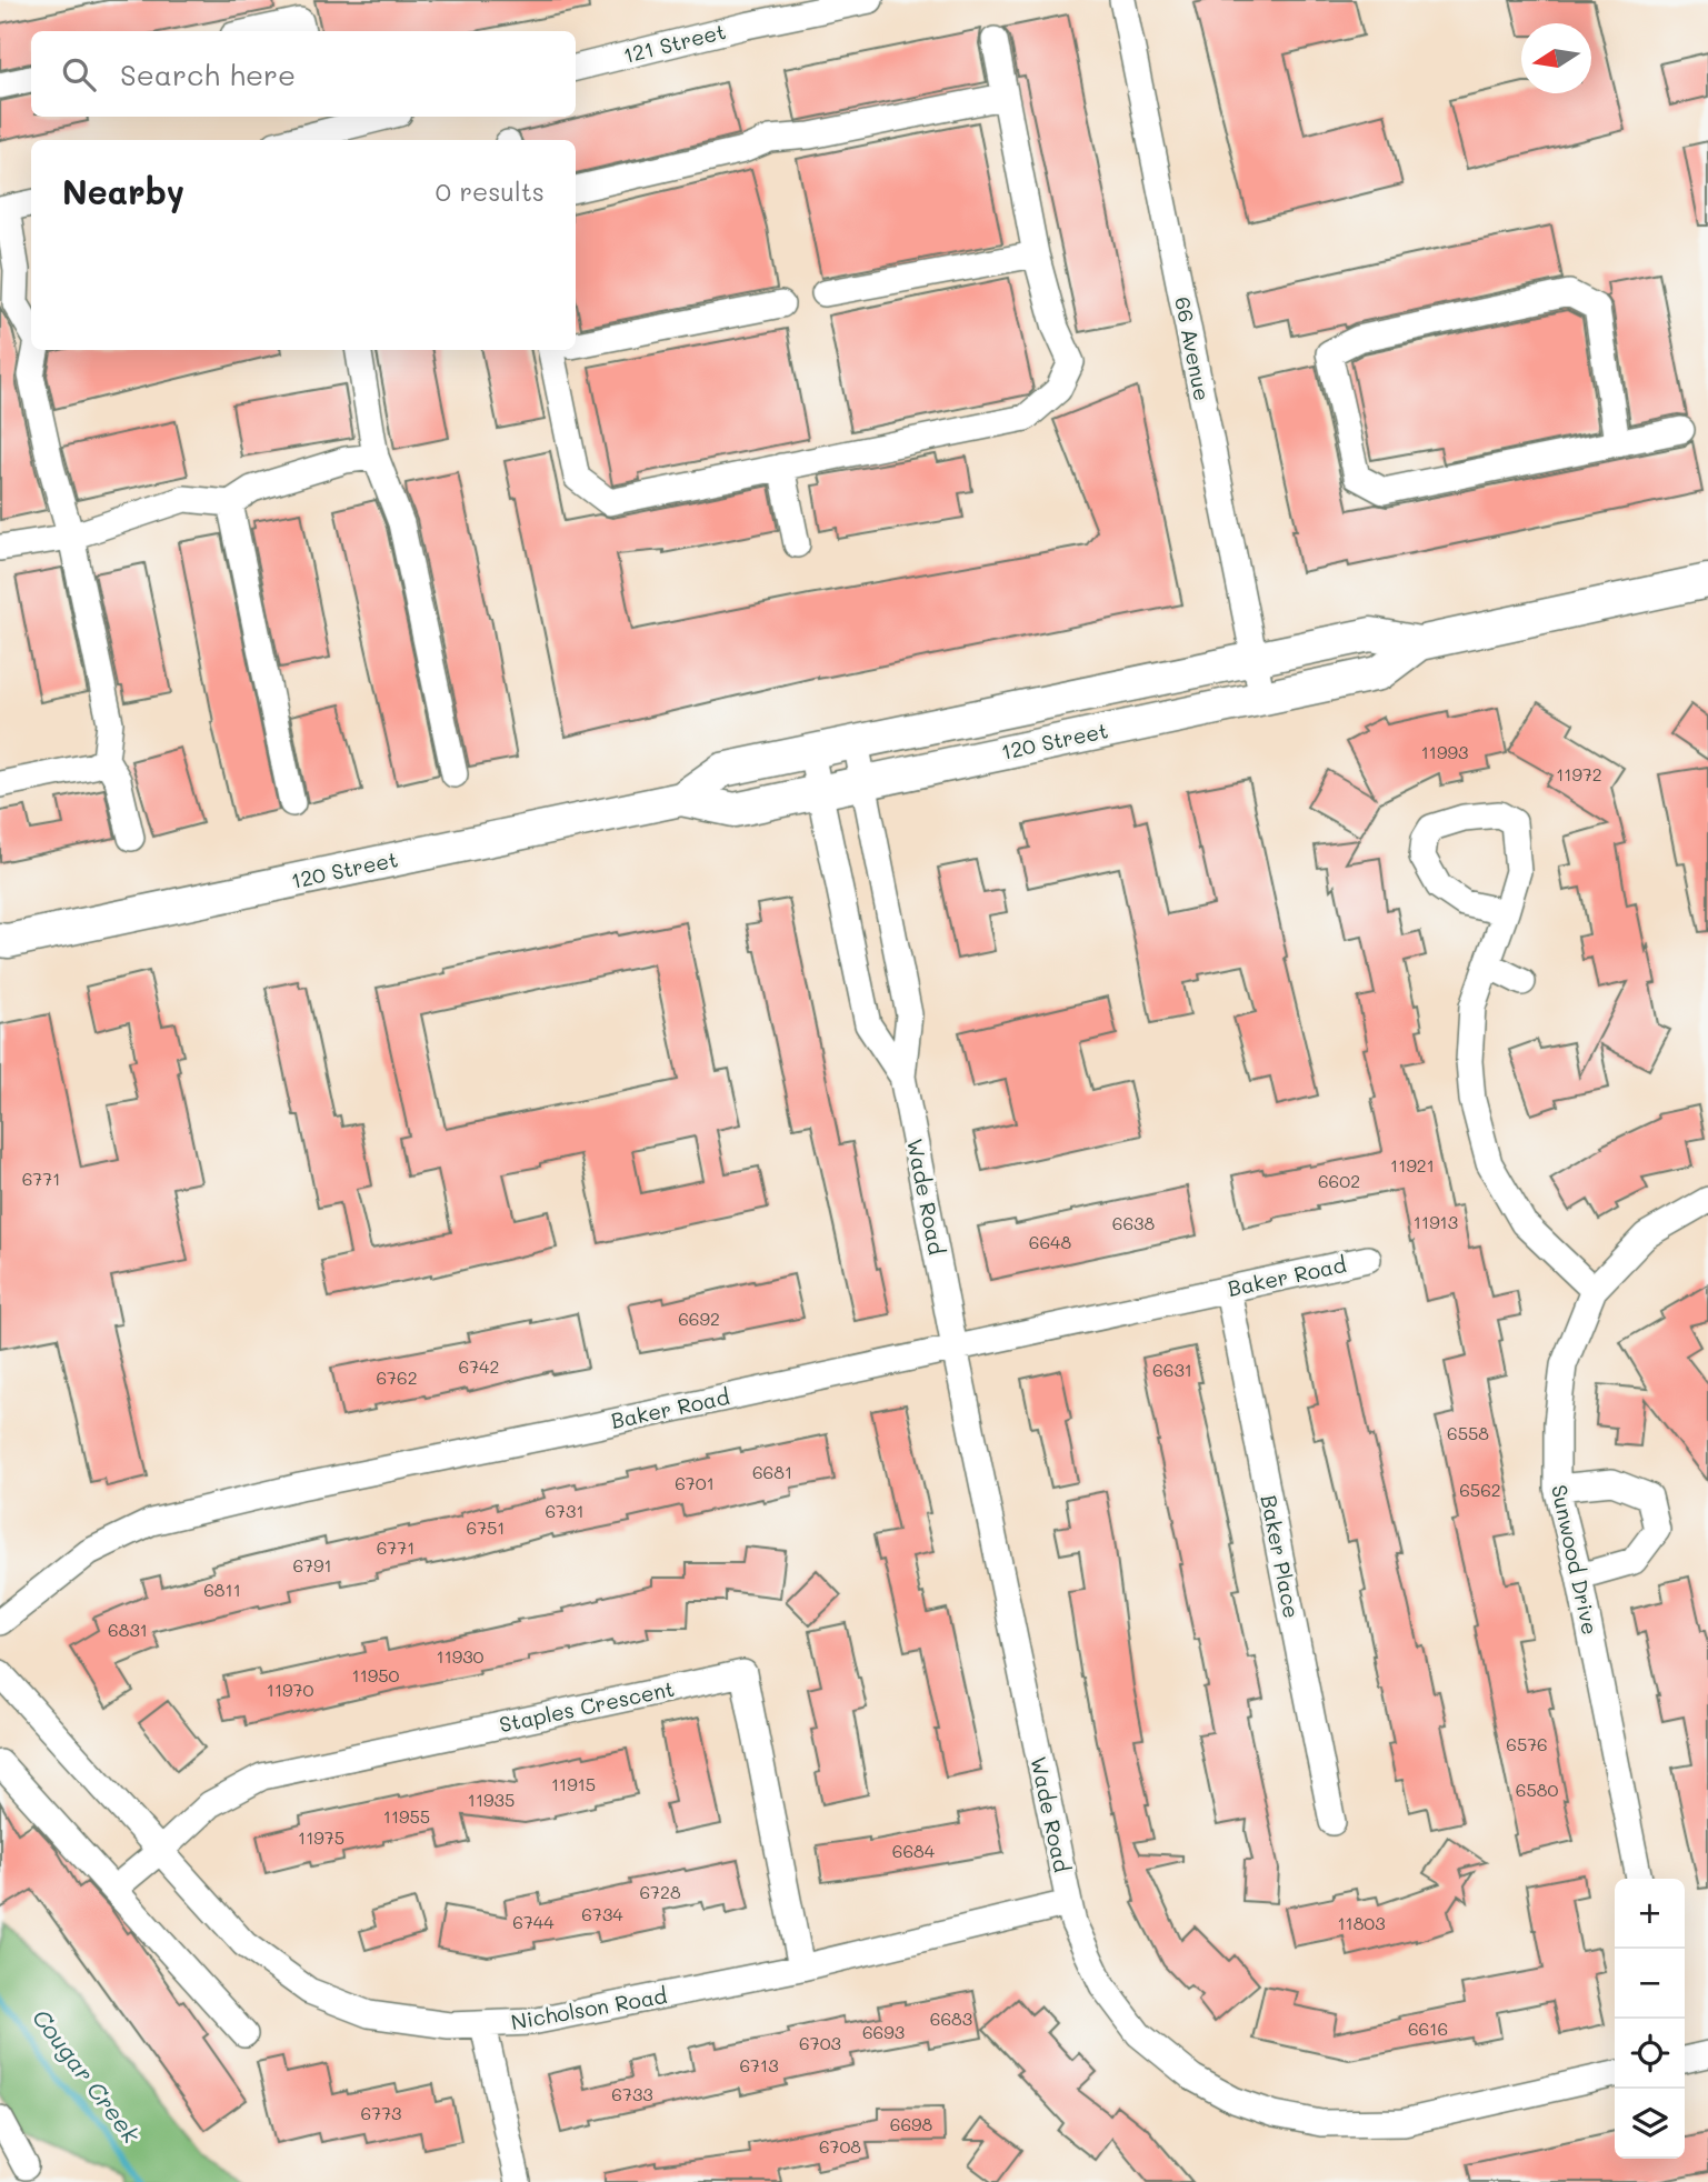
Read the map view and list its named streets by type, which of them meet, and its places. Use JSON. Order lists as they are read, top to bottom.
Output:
{
  "streets": {
    "main road": ["120 Street"],
    "street": [
      "121 Street",
      "66 Avenue",
      "Wade Road",
      "Baker Road",
      "Baker Place",
      "Sunwood Drive",
      "Staples Crescent",
      "Nicholson Road"
    ]
  },
  "crossings": [
    ["66 Avenue", "120 Street"],
    ["120 Street", "Wade Road"],
    ["Wade Road", "Baker Road"],
    ["Wade Road", "Nicholson Road"],
    ["Baker Road", "Baker Place"],
    ["Staples Crescent", "Nicholson Road"]
  ],
  "water": ["Cougar Creek"],
  "house_numbers": [
    "11993",
    "11972",
    "11921",
    "6771",
    "6602",
    "11913",
    "6638",
    "6648",
    "6692",
    "6742",
    "6631",
    "6762",
    "6558",
    "6681",
    "6701",
    "6562",
    "6731",
    "6751",
    "6771",
    "6791",
    "6811",
    "6831",
    "11930",
    "11950",
    "11970",
    "6576",
    "11915",
    "6580",
    "11935",
    "11955",
    "11975",
    "6684",
    "6728",
    "6734",
    "6744",
    "11803",
    "6683",
    "6616",
    "6693",
    "6703",
    "6713",
    "6733",
    "6773",
    "6698",
    "6708"
  ],
  "north": "left",
  "page": {
    "search": "Search here",
    "heading": ["Nearby", "0 results"],
    "map_buttons": ["+", "−"]
  }
}
